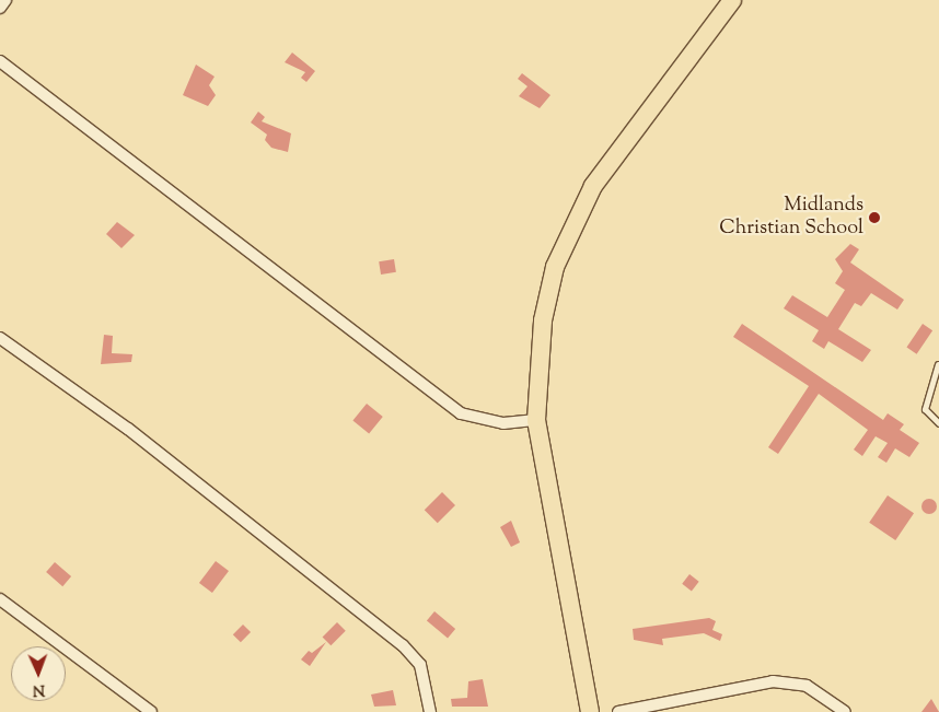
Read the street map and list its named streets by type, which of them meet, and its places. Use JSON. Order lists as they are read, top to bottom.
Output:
{
  "places": ["Midlands Christian School"],
  "north": "bottom"
}
